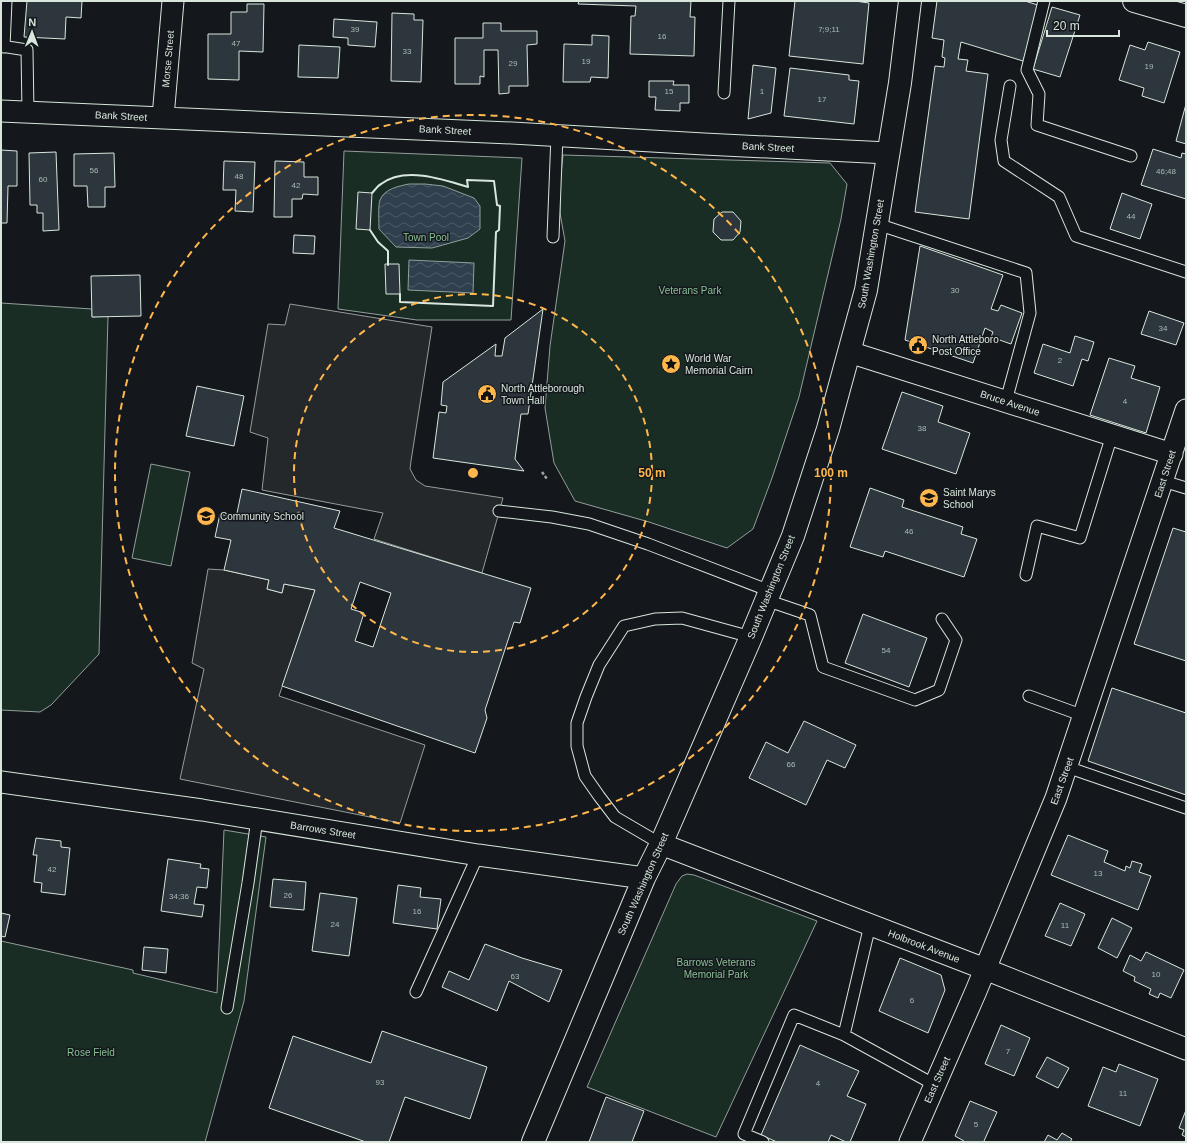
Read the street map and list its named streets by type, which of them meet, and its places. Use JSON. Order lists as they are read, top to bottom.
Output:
{
  "streets": {
    "main road": ["South Washington Street"],
    "street": [
      "Morse Street",
      "Bank Street",
      "Bruce Avenue",
      "East Street",
      "Barrows Street",
      "Holbrook Avenue"
    ]
  },
  "crossings": [
    ["Morse Street", "Bank Street"],
    ["Bank Street", "South Washington Street"],
    ["South Washington Street", "Bruce Avenue"],
    ["South Washington Street", "Barrows Street"],
    ["South Washington Street", "Holbrook Avenue"],
    ["Bruce Avenue", "East Street"],
    ["East Street", "Holbrook Avenue"]
  ],
  "parks": [
    "Town Pool",
    "Veterans Park",
    "Barrows Veterans Memorial Park",
    "Rose Field"
  ],
  "places": {
    "public building": ["North Attleboro Post Office", "North Attleborough Town Hall"],
    "place": ["World War Memorial Cairn"],
    "school or university": ["Saint Marys School", "Community School"]
  },
  "house_numbers": [
    "39",
    "7;9;11",
    "16",
    "47",
    "33",
    "19",
    "29",
    "19",
    "15",
    "1",
    "17",
    "56",
    "46;48",
    "48",
    "60",
    "42",
    "44",
    "30",
    "34",
    "2",
    "4",
    "38",
    "46",
    "54",
    "66",
    "42",
    "13",
    "26",
    "34;36",
    "16",
    "24",
    "11",
    "10",
    "63",
    "6",
    "7",
    "93",
    "4",
    "11",
    "5"
  ],
  "scale_bar": "20 m",
  "north": "top",
  "rings": ["50 m", "100 m"]
}
